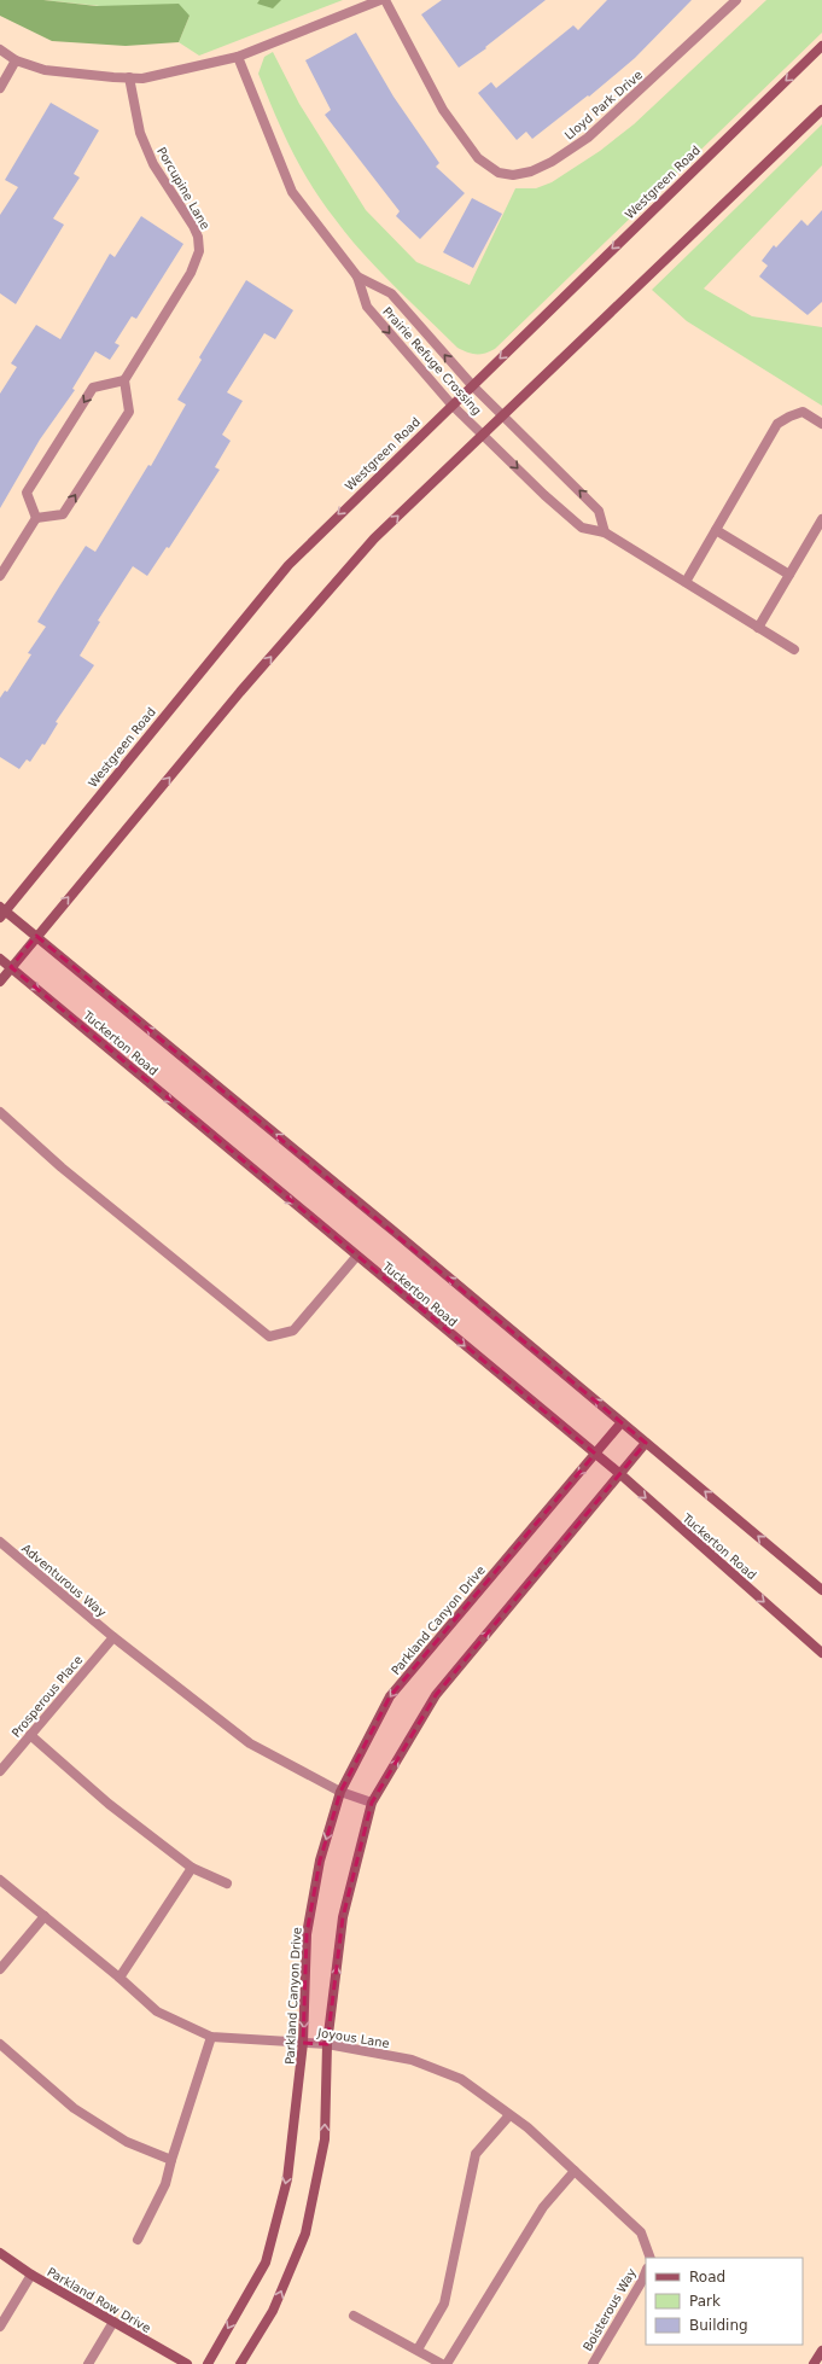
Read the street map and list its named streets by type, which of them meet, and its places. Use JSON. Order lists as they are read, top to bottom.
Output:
{
  "streets": {
    "street": [
      "Lloyd Park Drive",
      "Westgreen Road",
      "Porcupine Lane",
      "Prairie Refuge Crossing",
      "Tuckerton Road",
      "Adventurous Way",
      "Parkland Canyon Drive",
      "Prosperous Place",
      "Joyous Lane",
      "Parkland Row Drive",
      "Boisterous Way"
    ]
  },
  "crossings": [
    ["Westgreen Road", "Prairie Refuge Crossing"],
    ["Tuckerton Road", "Parkland Canyon Drive"],
    ["Adventurous Way", "Parkland Canyon Drive"],
    ["Adventurous Way", "Prosperous Place"],
    ["Parkland Canyon Drive", "Joyous Lane"]
  ],
  "legend": ["Road", "Park", "Building"]
}
